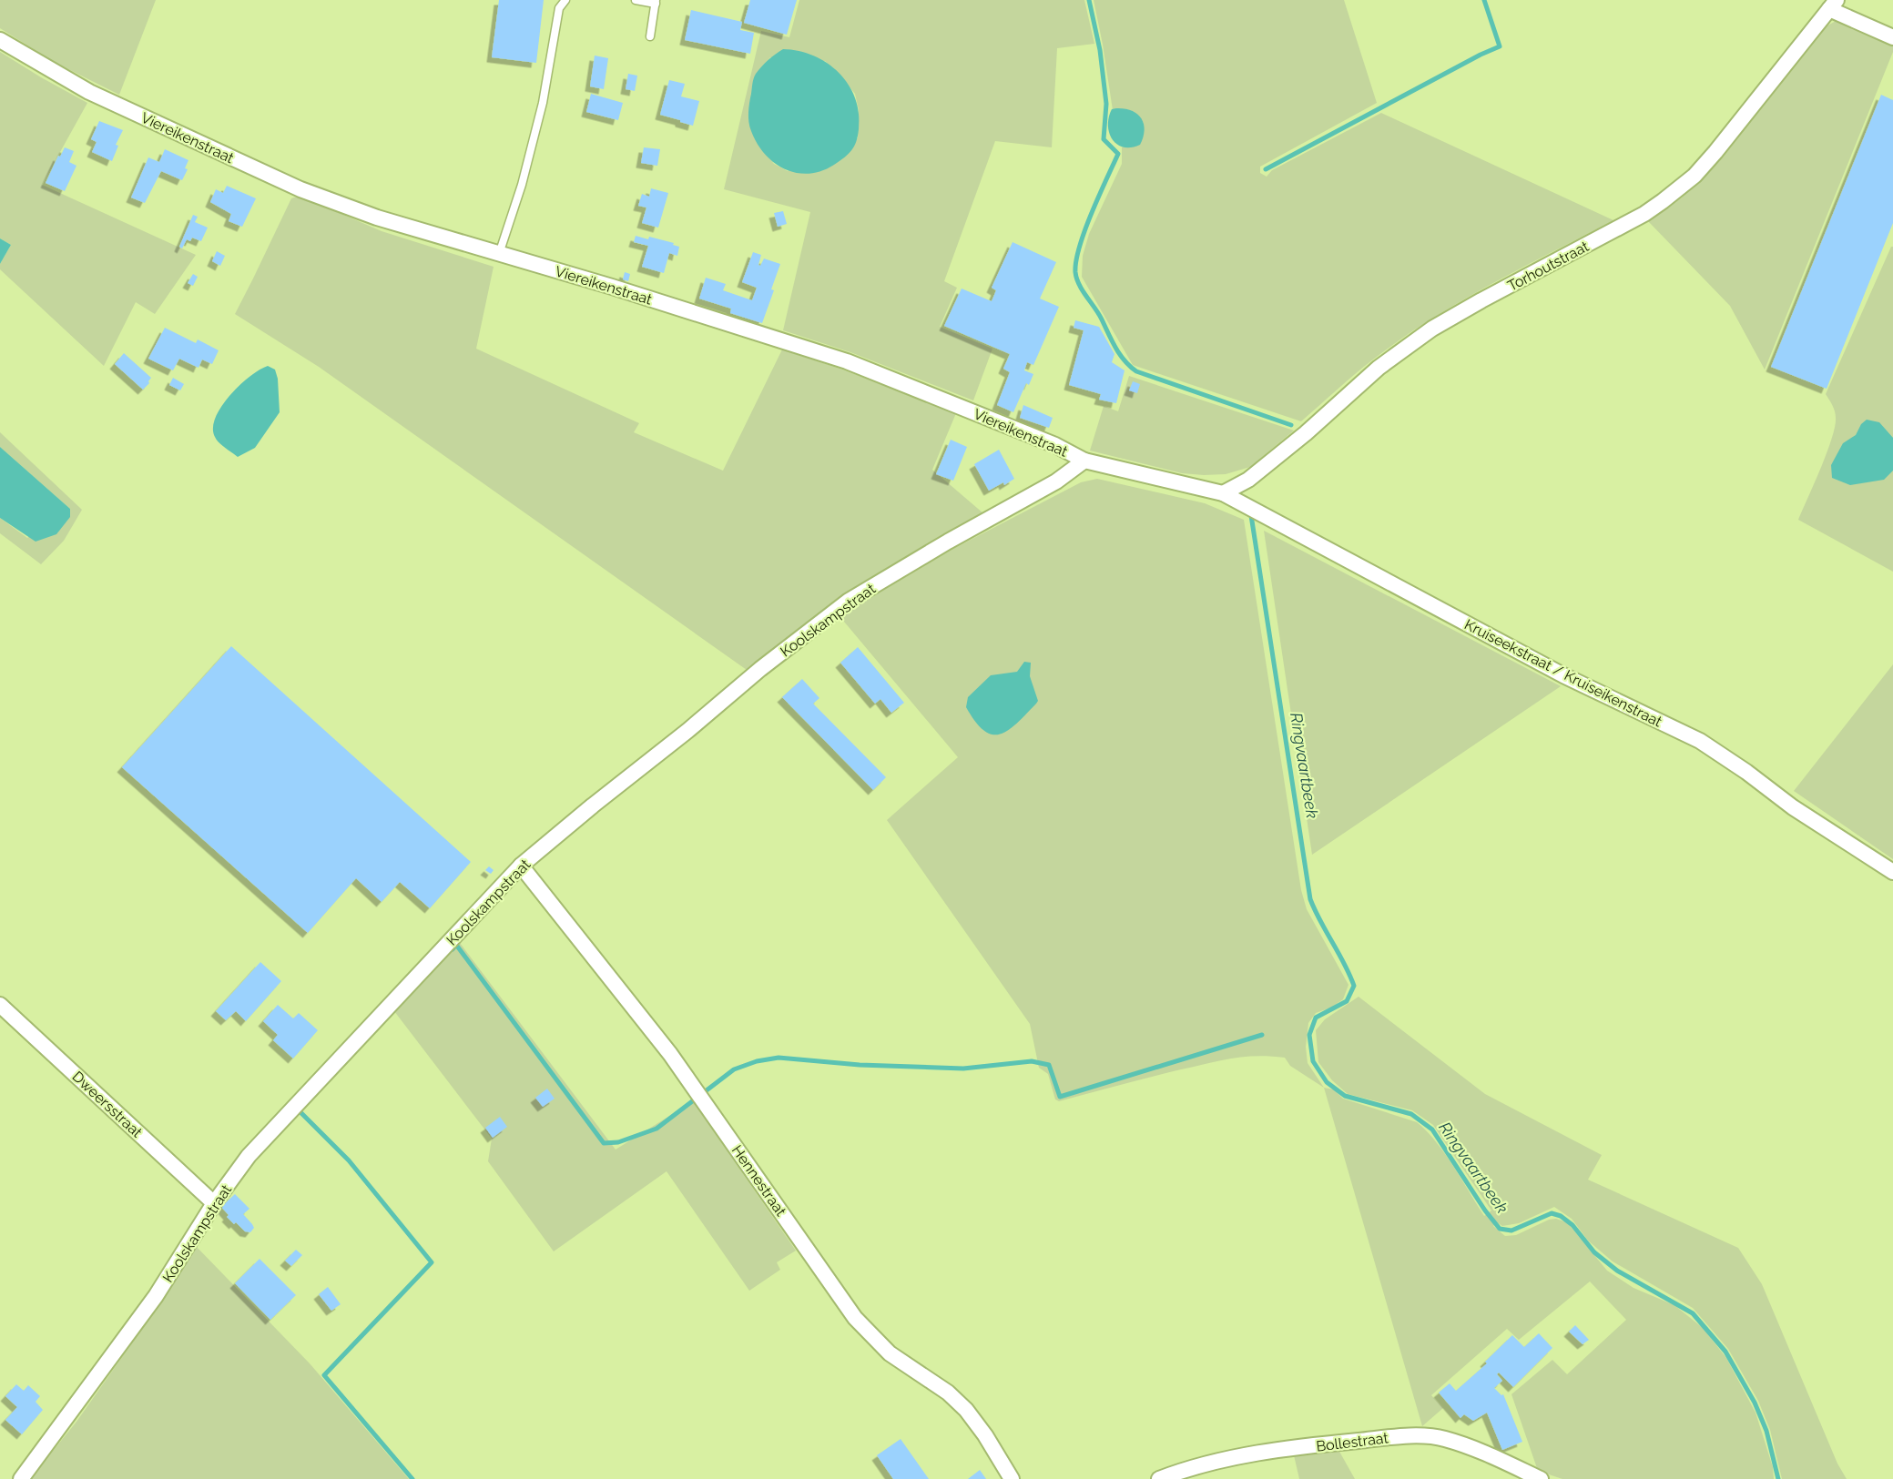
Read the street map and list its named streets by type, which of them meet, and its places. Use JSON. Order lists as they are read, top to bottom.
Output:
{
  "streets": {
    "street": [
      "Viereikenstraat",
      "Torhoutstraat",
      "Koolskampstraat",
      "Kruiseekstraat / Kruiseikenstraat",
      "Dweersstraat",
      "Hennestraat",
      "Bollestraat"
    ]
  },
  "crossings": [
    ["Viereikenstraat", "Torhoutstraat"],
    ["Viereikenstraat", "Koolskampstraat"],
    ["Viereikenstraat", "Kruiseekstraat / Kruiseikenstraat"],
    ["Torhoutstraat", "Kruiseekstraat / Kruiseikenstraat"],
    ["Koolskampstraat", "Dweersstraat"],
    ["Koolskampstraat", "Hennestraat"]
  ],
  "water": ["Ringvaartbeek"]
}
